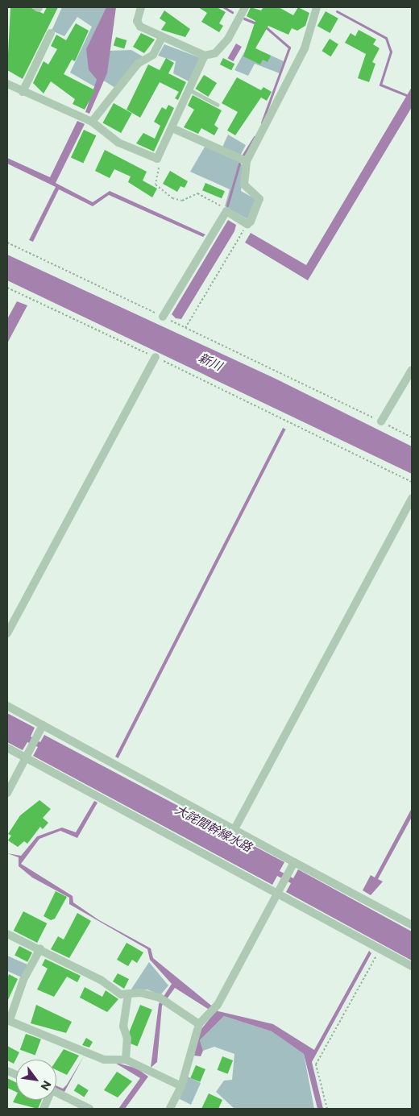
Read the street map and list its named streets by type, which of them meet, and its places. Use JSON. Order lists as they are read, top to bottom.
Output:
{
  "water": ["新川", "大詫間幹線水路"],
  "north": "bottom right"
}
